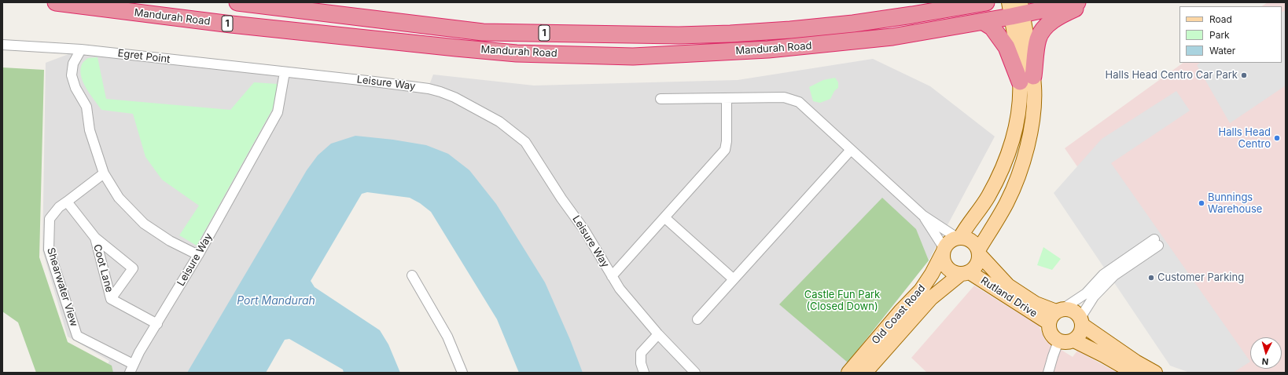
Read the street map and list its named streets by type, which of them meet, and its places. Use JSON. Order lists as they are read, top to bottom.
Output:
{
  "streets": {
    "highway": ["Mandurah Road", "1"],
    "main road": ["Rutland Drive", "Old Coast Road"],
    "street": [
      "Egret Point",
      "Leisure Way",
      "Coot Lane",
      "Shearwater View"
    ]
  },
  "crossings": [
    ["Mandurah Road", "1"],
    ["Egret Point", "Leisure Way"],
    ["Leisure Way", "Coot Lane"],
    ["Leisure Way", "Shearwater View"],
    ["Coot Lane", "Shearwater View"],
    ["Rutland Drive", "Old Coast Road"]
  ],
  "water": ["Port Mandurah"],
  "parks": ["Castle Fun Park (Closed Down)"],
  "places": [
    "Halls Head Centro Car Park",
    "Halls Head Centro",
    "Bunnings Warehouse",
    "Customer Parking"
  ],
  "legend": ["Road", "Park", "Water"],
  "north": "bottom"
}
